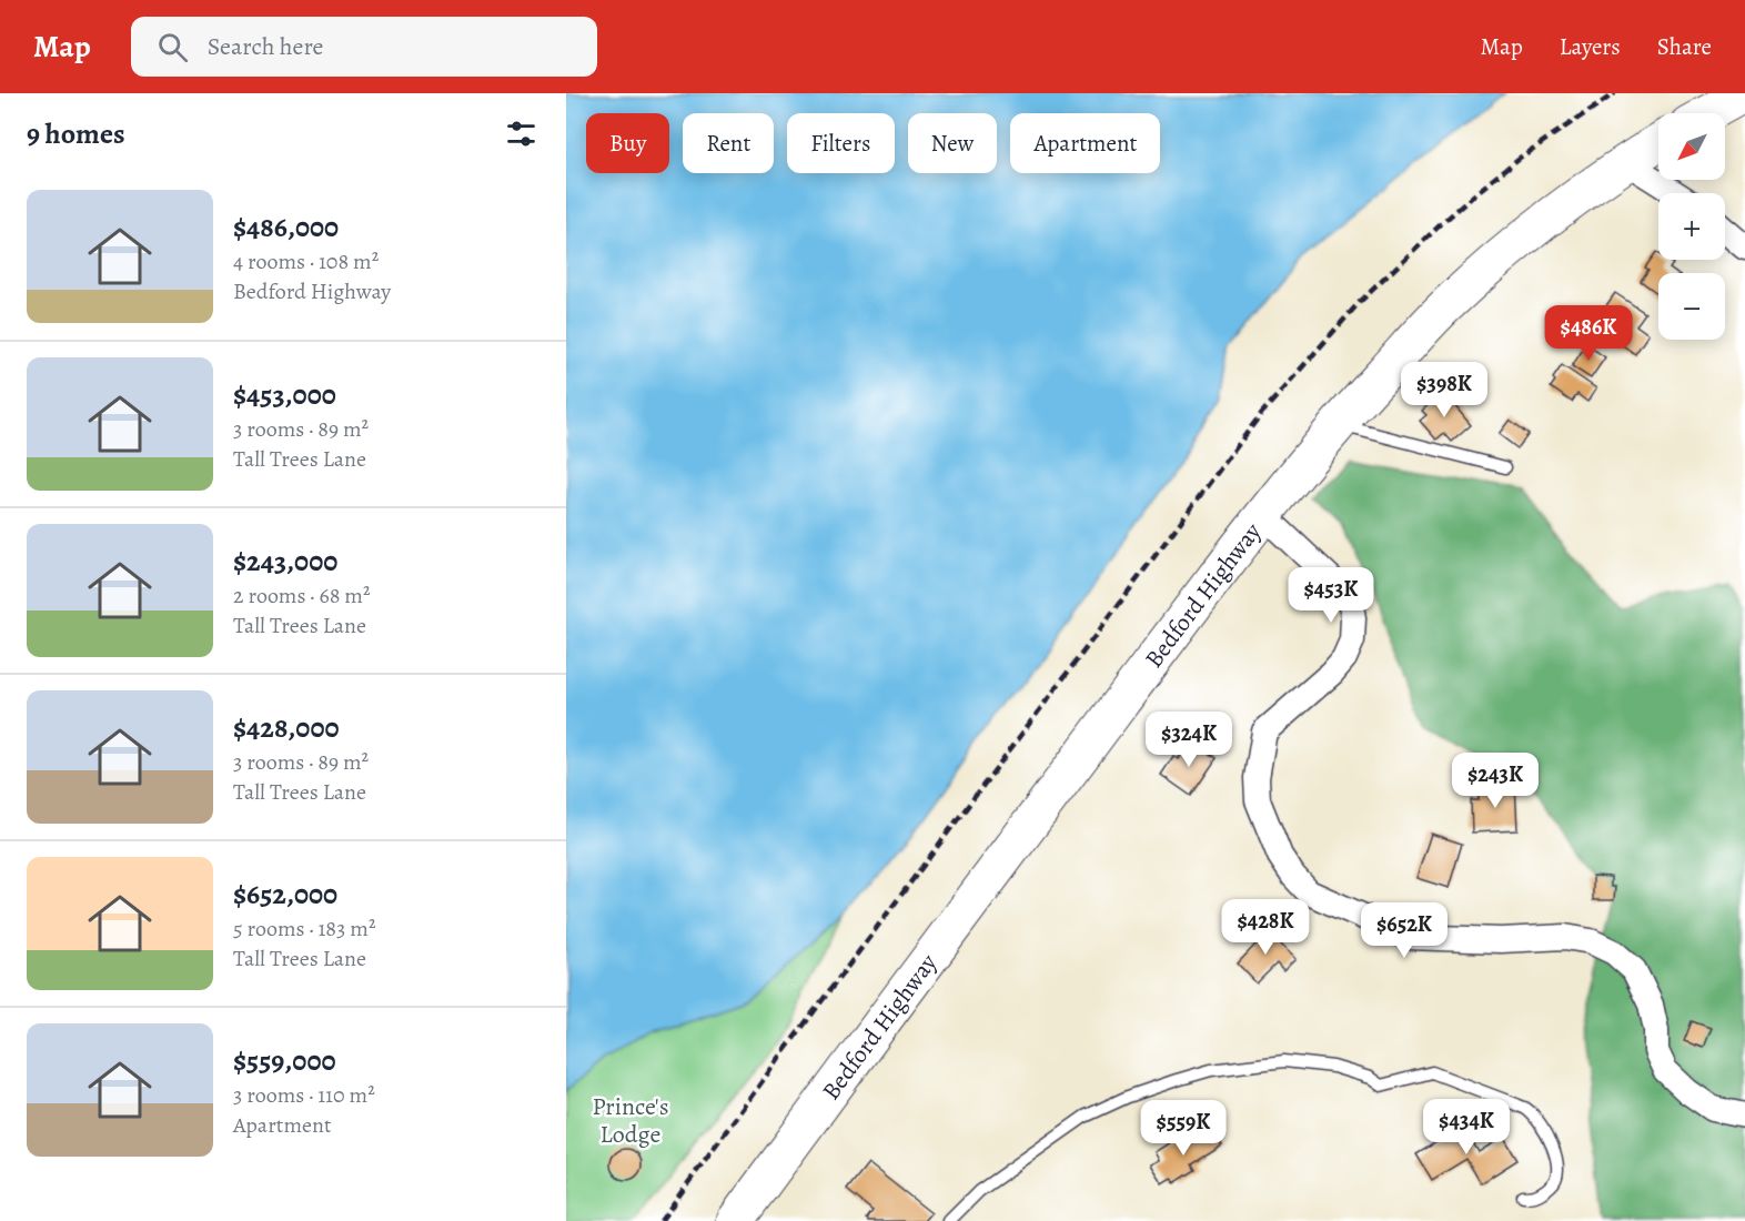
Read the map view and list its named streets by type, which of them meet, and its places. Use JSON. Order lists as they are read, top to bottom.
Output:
{
  "streets": {
    "main road": ["Bedford Highway"]
  },
  "parks": ["Prince's Lodge"],
  "north": "bottom left",
  "page": {
    "header": "Map",
    "search": "Search here",
    "nav": ["Map", "Layers", "Share"],
    "heading": "9 homes",
    "map_buttons": ["+", "−"],
    "chip": [
      "Buy",
      "Rent",
      "Filters",
      "New",
      "Apartment"
    ],
    "list": [
      {
        "name": "$486,000",
        "note": "4 rooms · 108 m² · Bedford Highway"
      },
      {
        "name": "$453,000",
        "note": "3 rooms · 89 m² · Tall Trees Lane"
      },
      {
        "name": "$243,000",
        "note": "2 rooms · 68 m² · Tall Trees Lane"
      },
      {
        "name": "$428,000",
        "note": "3 rooms · 89 m² · Tall Trees Lane"
      },
      {
        "name": "$652,000",
        "note": "5 rooms · 183 m² · Tall Trees Lane"
      },
      {
        "name": "$559,000",
        "note": "3 rooms · 110 m² · Apartment"
      }
    ],
    "price": [
      "$486K",
      "$398K",
      "$453K",
      "$324K",
      "$243K",
      "$428K",
      "$652K",
      "$434K",
      "$559K"
    ]
  }
}
